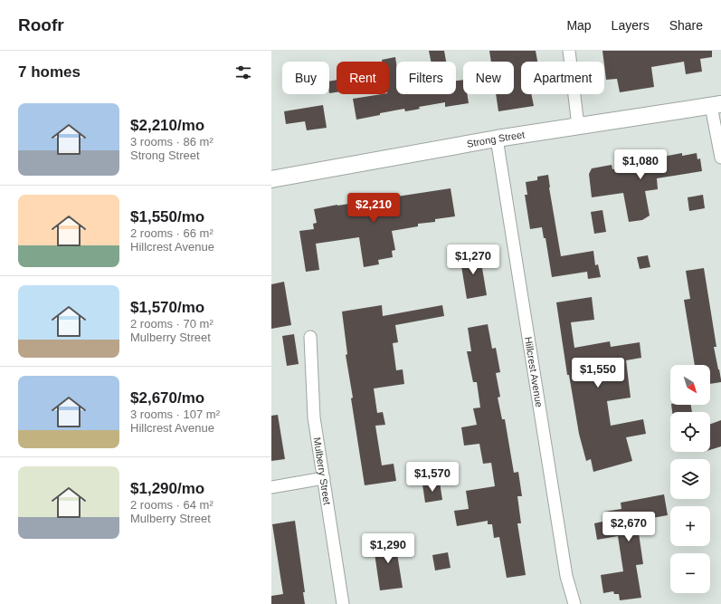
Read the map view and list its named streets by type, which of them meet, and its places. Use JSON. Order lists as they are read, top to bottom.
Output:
{
  "streets": {
    "street": ["Strong Street", "Hillcrest Avenue", "Mulberry Street"]
  },
  "crossings": [
    ["Strong Street", "Hillcrest Avenue"]
  ],
  "north": "bottom right",
  "page": {
    "header": "Roofr",
    "nav": ["Map", "Layers", "Share"],
    "heading": "7 homes",
    "chip": [
      "Buy",
      "Rent",
      "Filters",
      "New",
      "Apartment"
    ],
    "list": [
      {
        "name": "$2,210/mo",
        "note": "3 rooms · 86 m² · Strong Street"
      },
      {
        "name": "$1,550/mo",
        "note": "2 rooms · 66 m² · Hillcrest Avenue"
      },
      {
        "name": "$1,570/mo",
        "note": "2 rooms · 70 m² · Mulberry Street"
      },
      {
        "name": "$2,670/mo",
        "note": "3 rooms · 107 m² · Hillcrest Avenue"
      },
      {
        "name": "$1,290/mo",
        "note": "2 rooms · 64 m² · Mulberry Street"
      }
    ],
    "price": [
      "$1,080",
      "$2,210",
      "$1,270",
      "$1,550",
      "$1,570",
      "$2,670",
      "$1,290"
    ],
    "map_buttons": ["+", "−"]
  }
}
